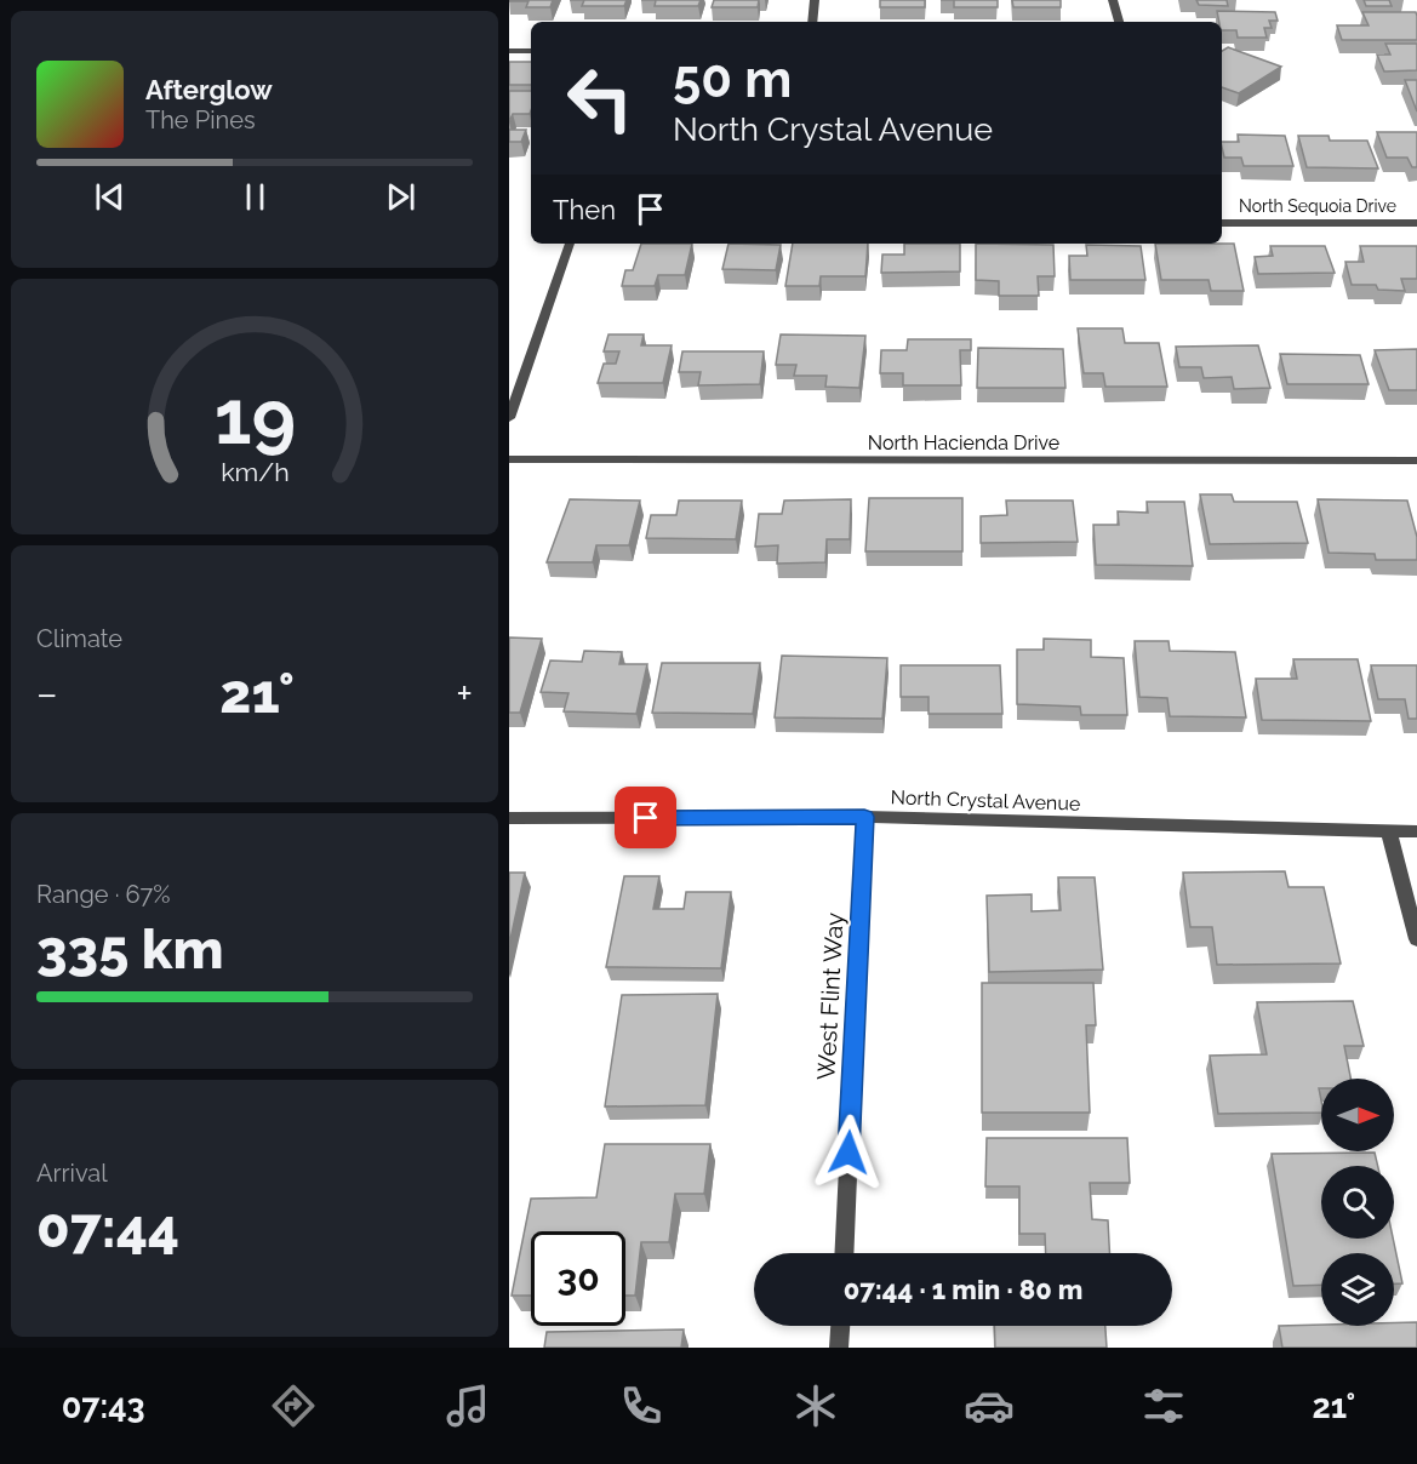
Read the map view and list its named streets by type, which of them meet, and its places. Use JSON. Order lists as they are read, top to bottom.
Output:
{
  "streets": {
    "street": [
      "North Sequoia Drive",
      "North Hacienda Drive",
      "North Crystal Avenue",
      "West Flint Way"
    ]
  },
  "crossings": [
    ["North Crystal Avenue", "West Flint Way"]
  ],
  "north": "right",
  "page": {
    "turn": ["50 m", "North Crystal Avenue"],
    "song": ["Afterglow", "The Pines"],
    "then": "Then",
    "tile": [
      "Climate",
      ["Range · 67%", "335 km"],
      ["Arrival", "07:44"]
    ],
    "heat": ["−", "21°", "+"],
    "limit": "30",
    "trip": "07:44 · 1 min · 80 m",
    "tabs": ["07:43", "21°"],
    "gauge": ["19", "km/h"]
  }
}
